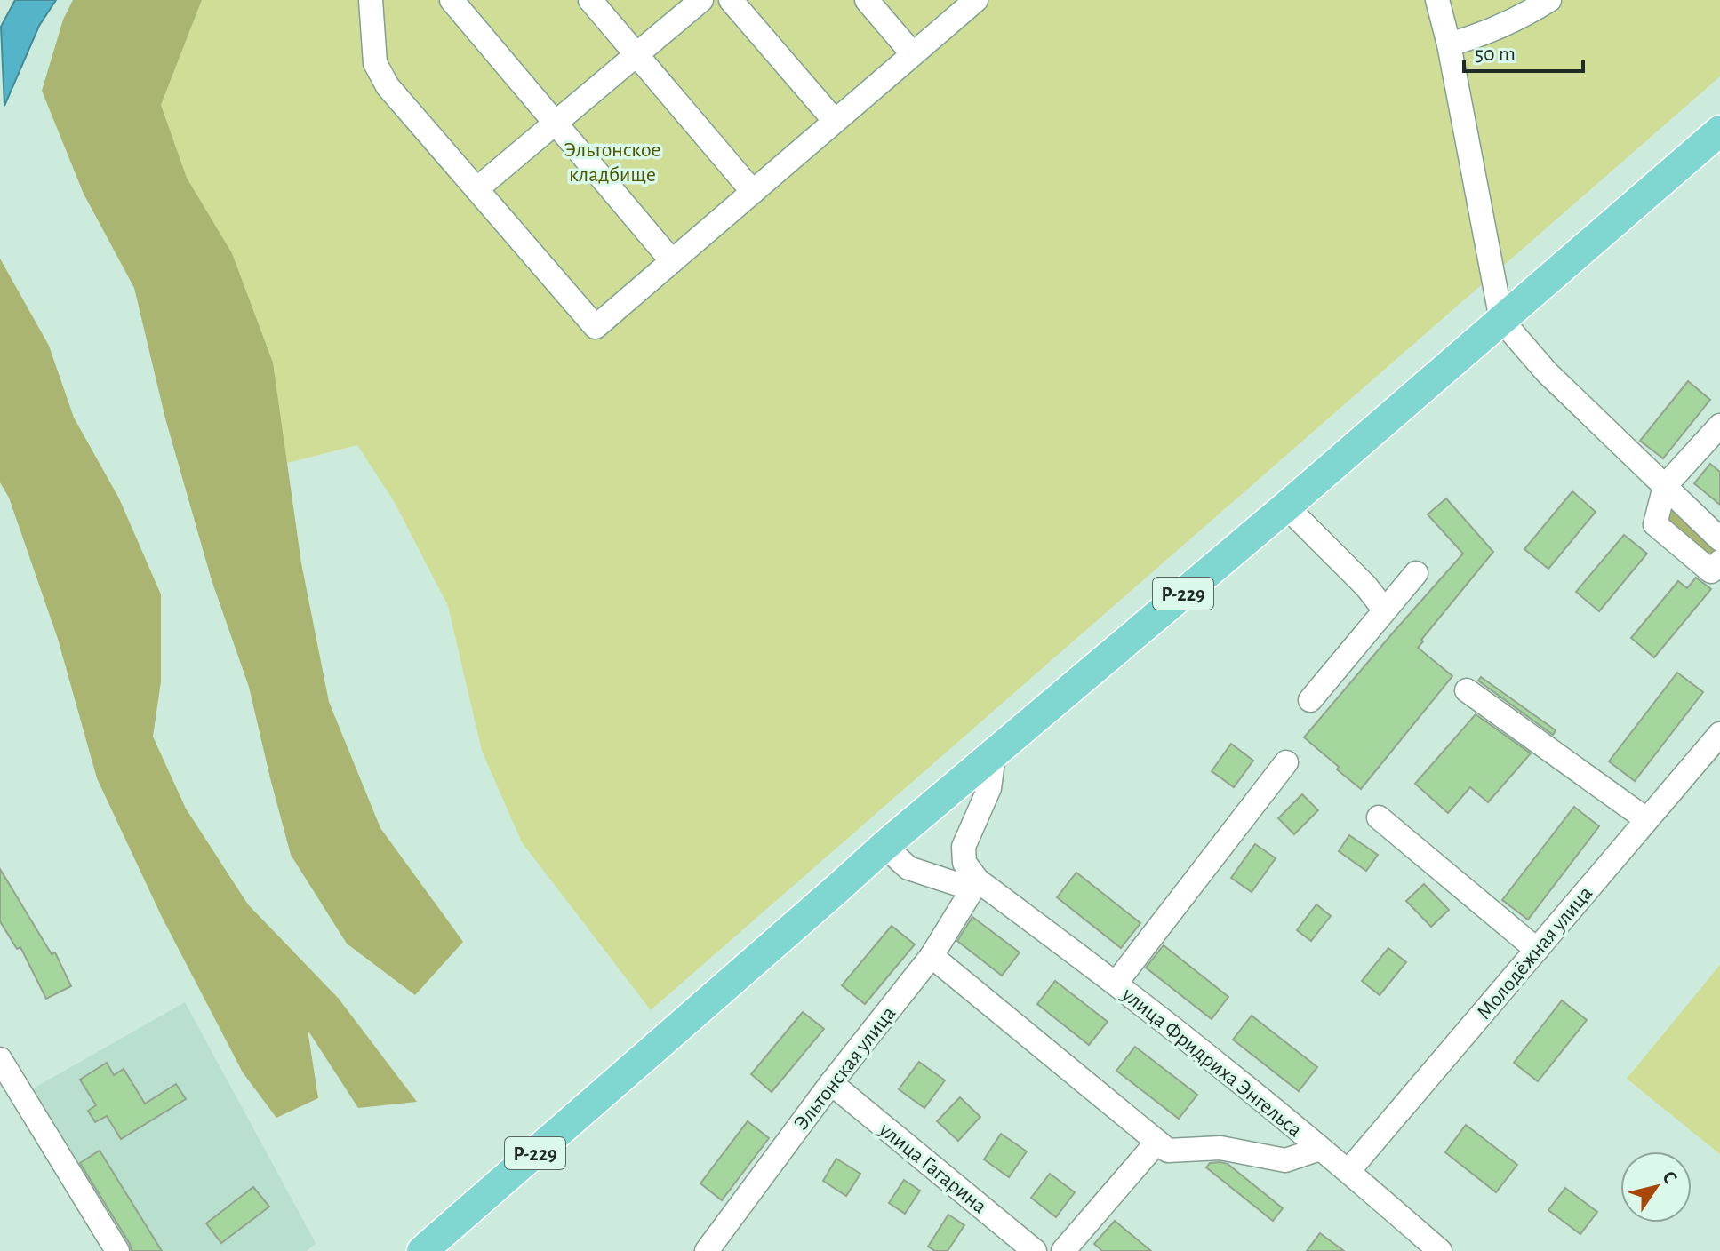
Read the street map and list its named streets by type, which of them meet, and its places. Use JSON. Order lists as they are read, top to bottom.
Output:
{
  "streets": {
    "main road": ["Р-229"],
    "street": [
      "Молодёжная улица",
      "улица Фридриха Энгельса",
      "Эльтонская улица",
      "улица Гагарина"
    ]
  },
  "crossings": [
    ["Молодёжная улица", "улица Фридриха Энгельса"],
    ["улица Фридриха Энгельса", "Эльтонская улица"],
    ["Эльтонская улица", "улица Гагарина"]
  ],
  "parks": ["Эльтонское кладбище"],
  "scale_bar": "50 m",
  "north": "top right"
}
